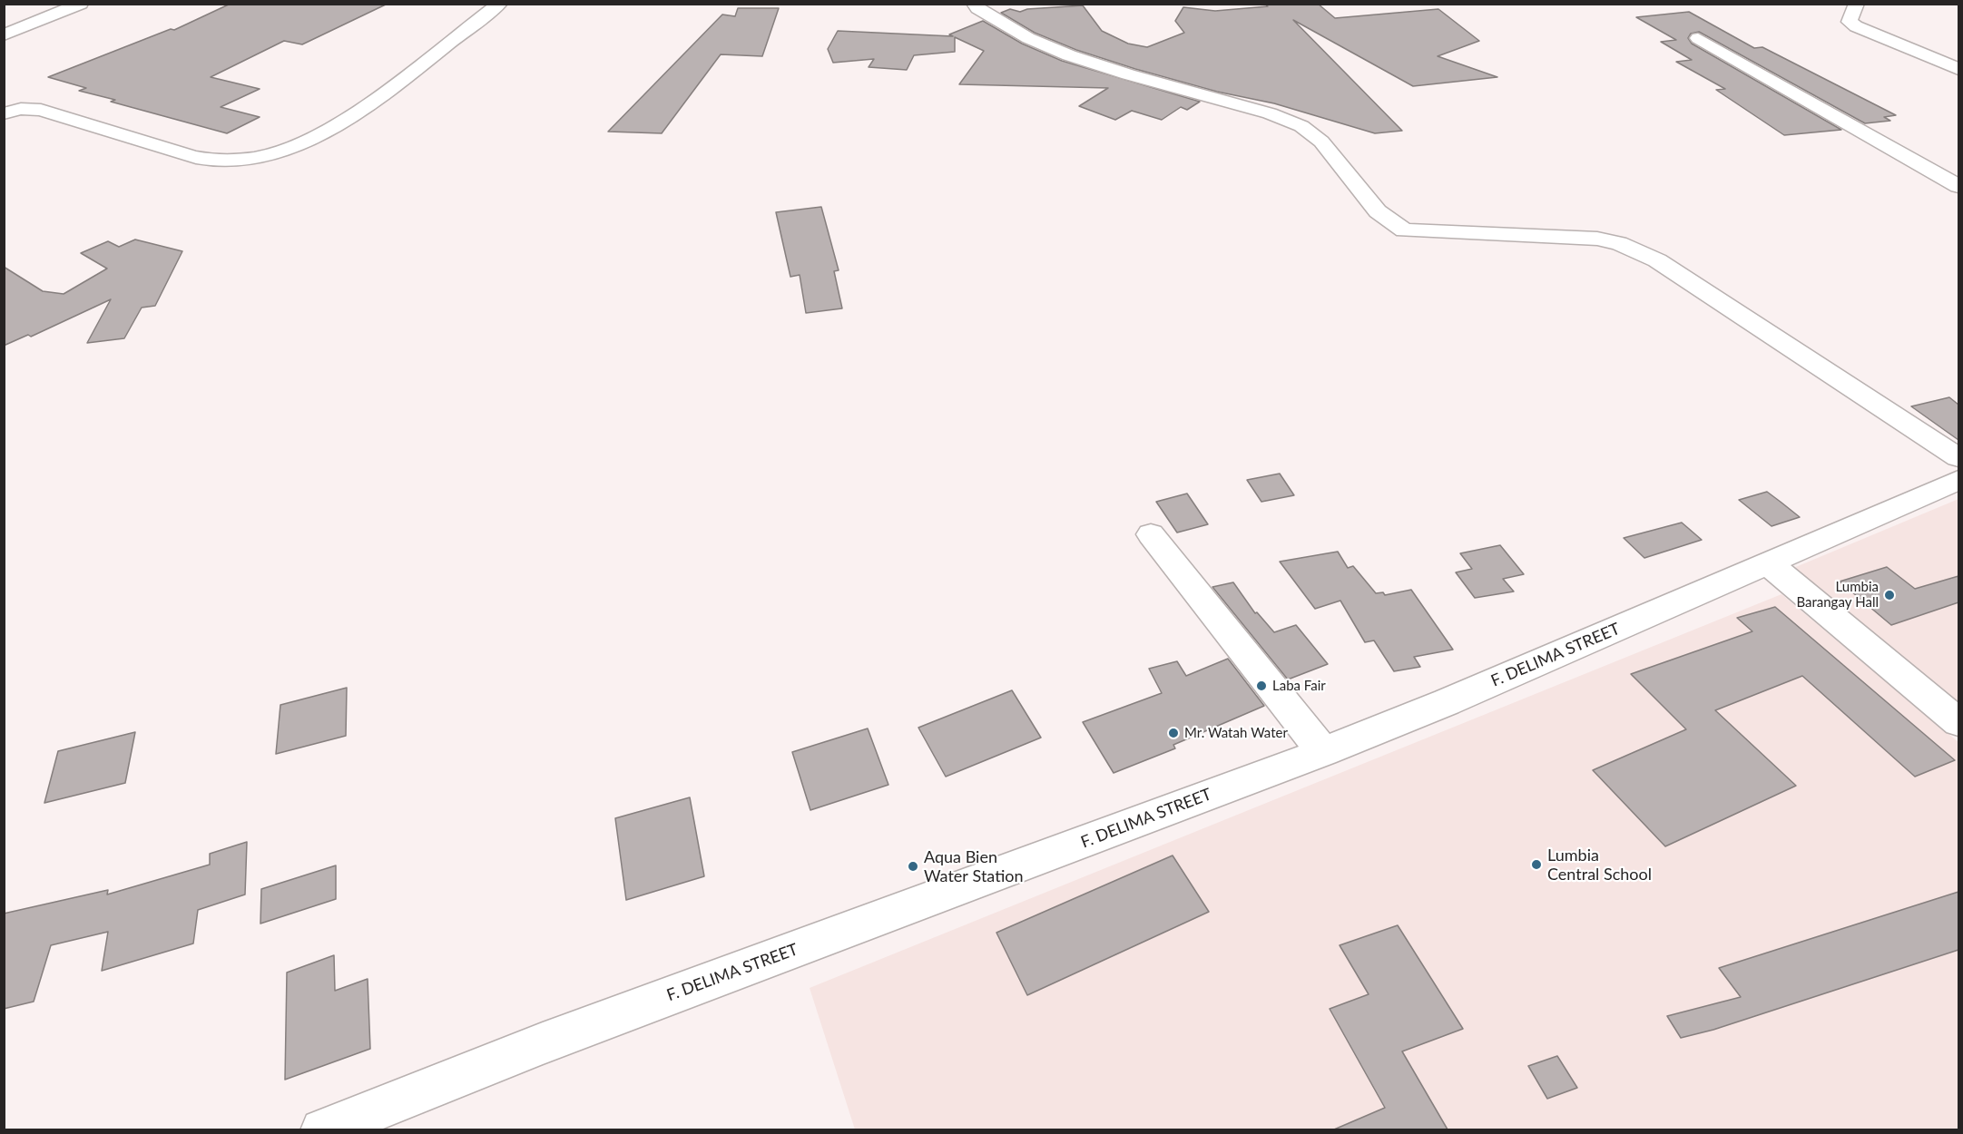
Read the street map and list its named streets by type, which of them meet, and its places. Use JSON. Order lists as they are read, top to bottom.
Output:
{
  "streets": {
    "street": ["F. DELIMA STREET"]
  },
  "places": [
    "Lumbia Barangay Hall",
    "Laba Fair",
    "Mr. Watah Water",
    "Lumbia Central School",
    "Aqua Bien Water Station"
  ]
}
